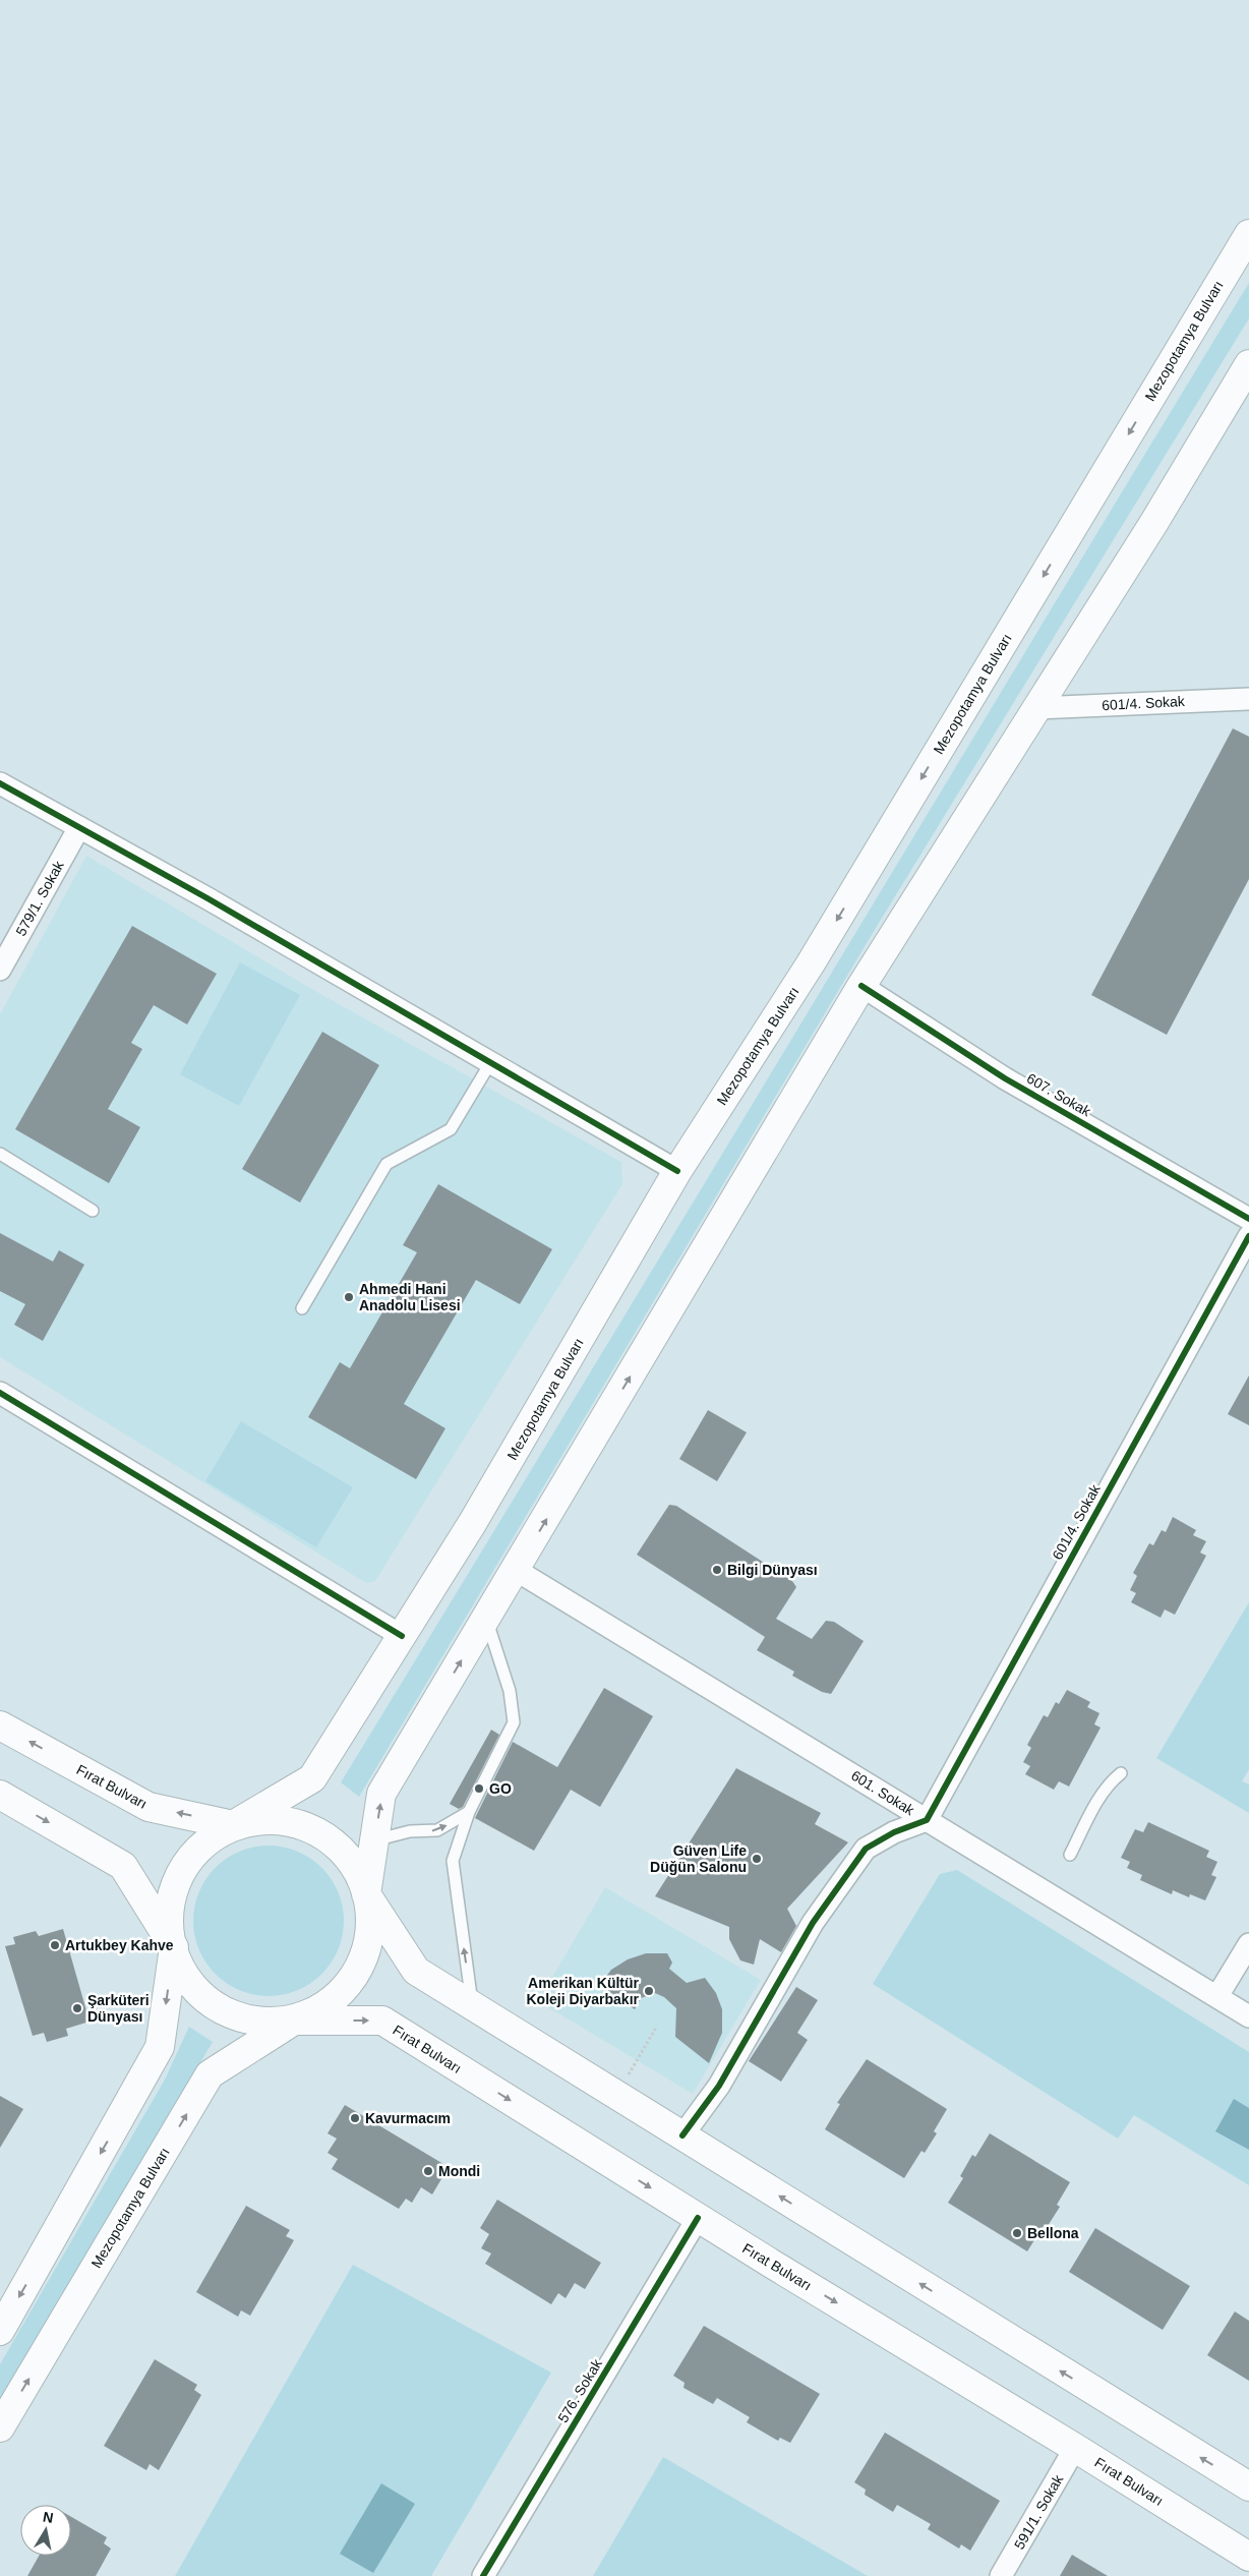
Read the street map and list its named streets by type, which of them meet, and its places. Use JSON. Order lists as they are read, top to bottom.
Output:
{
  "streets": {
    "main road": ["Mezopotamya Bulvarı", "Fırat Bulvarı"],
    "street": [
      "601/4. Sokak",
      "579/1. Sokak",
      "607. Sokak",
      "601. Sokak",
      "576. Sokak",
      "591/1. Sokak"
    ]
  },
  "crossings": [
    ["Mezopotamya Bulvarı", "Fırat Bulvarı"],
    ["601/4. Sokak", "601. Sokak"],
    ["Fırat Bulvarı", "576. Sokak"],
    ["Fırat Bulvarı", "591/1. Sokak"]
  ],
  "places": [
    "Ahmedi Hani Anadolu Lisesi",
    "Bilgi Dünyası",
    "GO",
    "Güven Life Düğün Salonu",
    "Artukbey Kahve",
    "Amerikan Kültür Koleji Diyarbakır",
    "Şarküteri Dünyası",
    "Kavurmacım",
    "Mondi",
    "Bellona"
  ],
  "north": "top"
}
